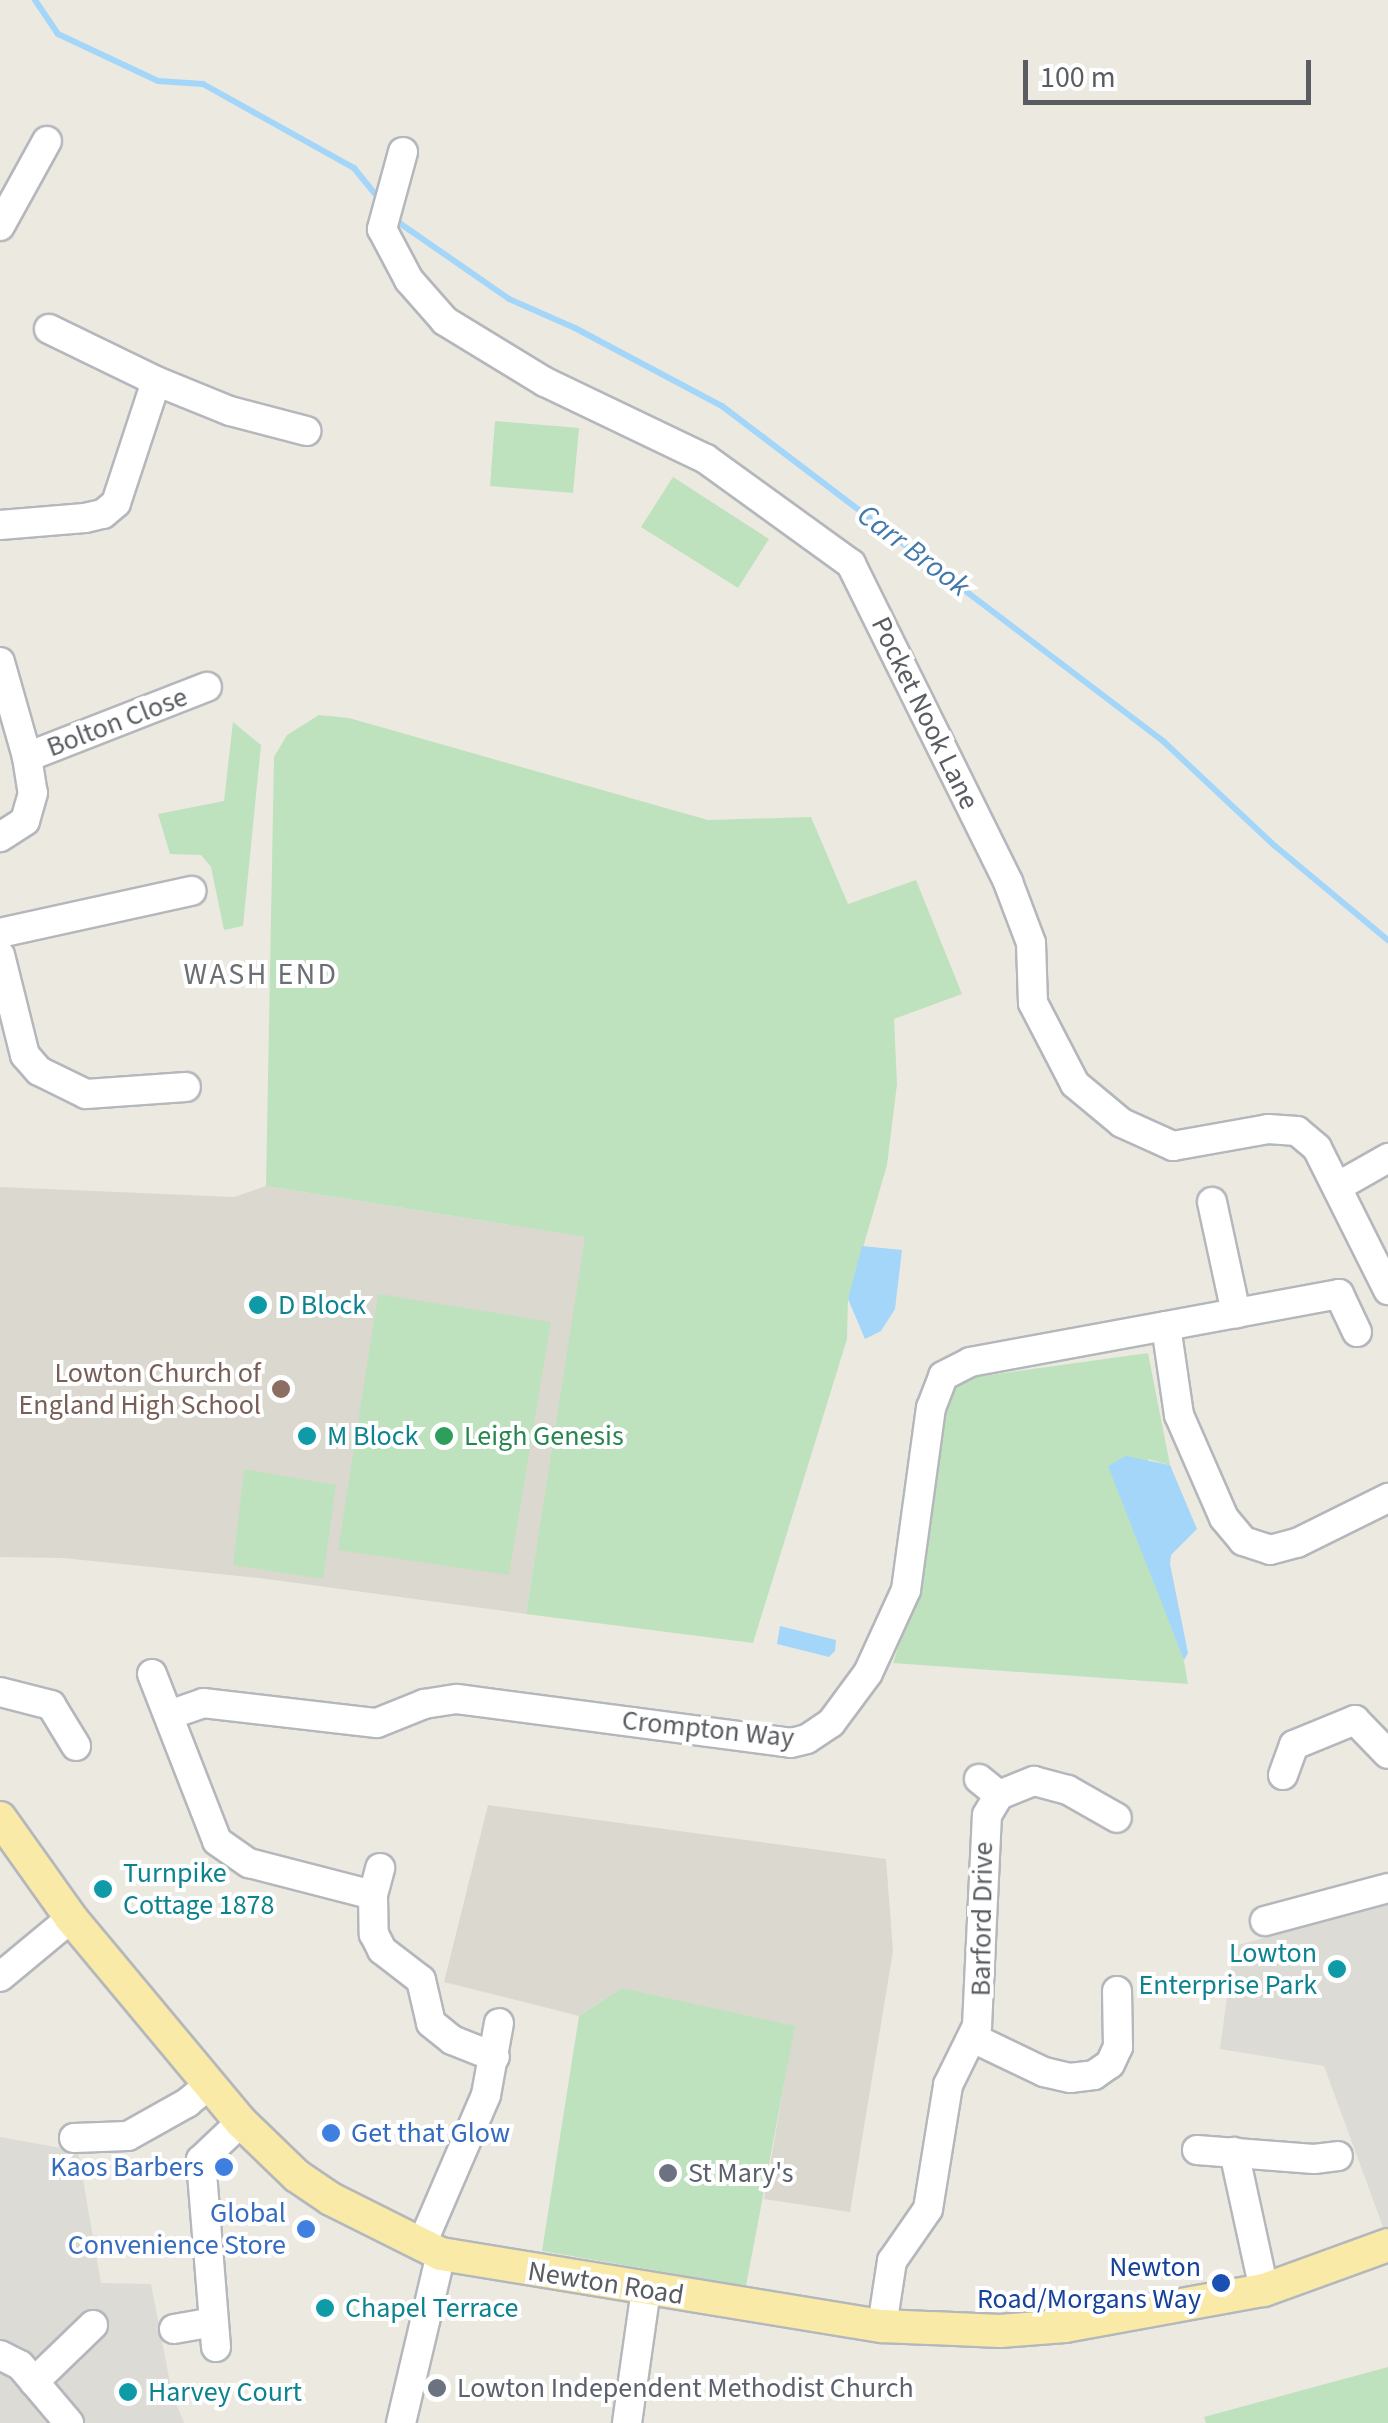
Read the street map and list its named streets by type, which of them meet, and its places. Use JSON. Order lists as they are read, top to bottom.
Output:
{
  "streets": {
    "main road": ["Newton Road"],
    "street": [
      "Pocket Nook Lane",
      "Bolton Close",
      "Crompton Way",
      "Barford Drive"
    ]
  },
  "crossings": [
    ["Barford Drive", "Newton Road"]
  ],
  "districts": ["WASH END"],
  "water": ["Carr Brook"],
  "places": [
    "D Block",
    "Lowton Church of England High School",
    "M Block",
    "Leigh Genesis",
    "Turnpike Cottage 1878",
    "Lowton Enterprise Park",
    "Get that Glow",
    "Kaos Barbers",
    "St Mary's",
    "Global Convenience Store",
    "Newton Road/Morgans Way",
    "Chapel Terrace",
    "Lowton Independent Methodist Church",
    "Harvey Court"
  ],
  "scale_bar": "100 m"
}
